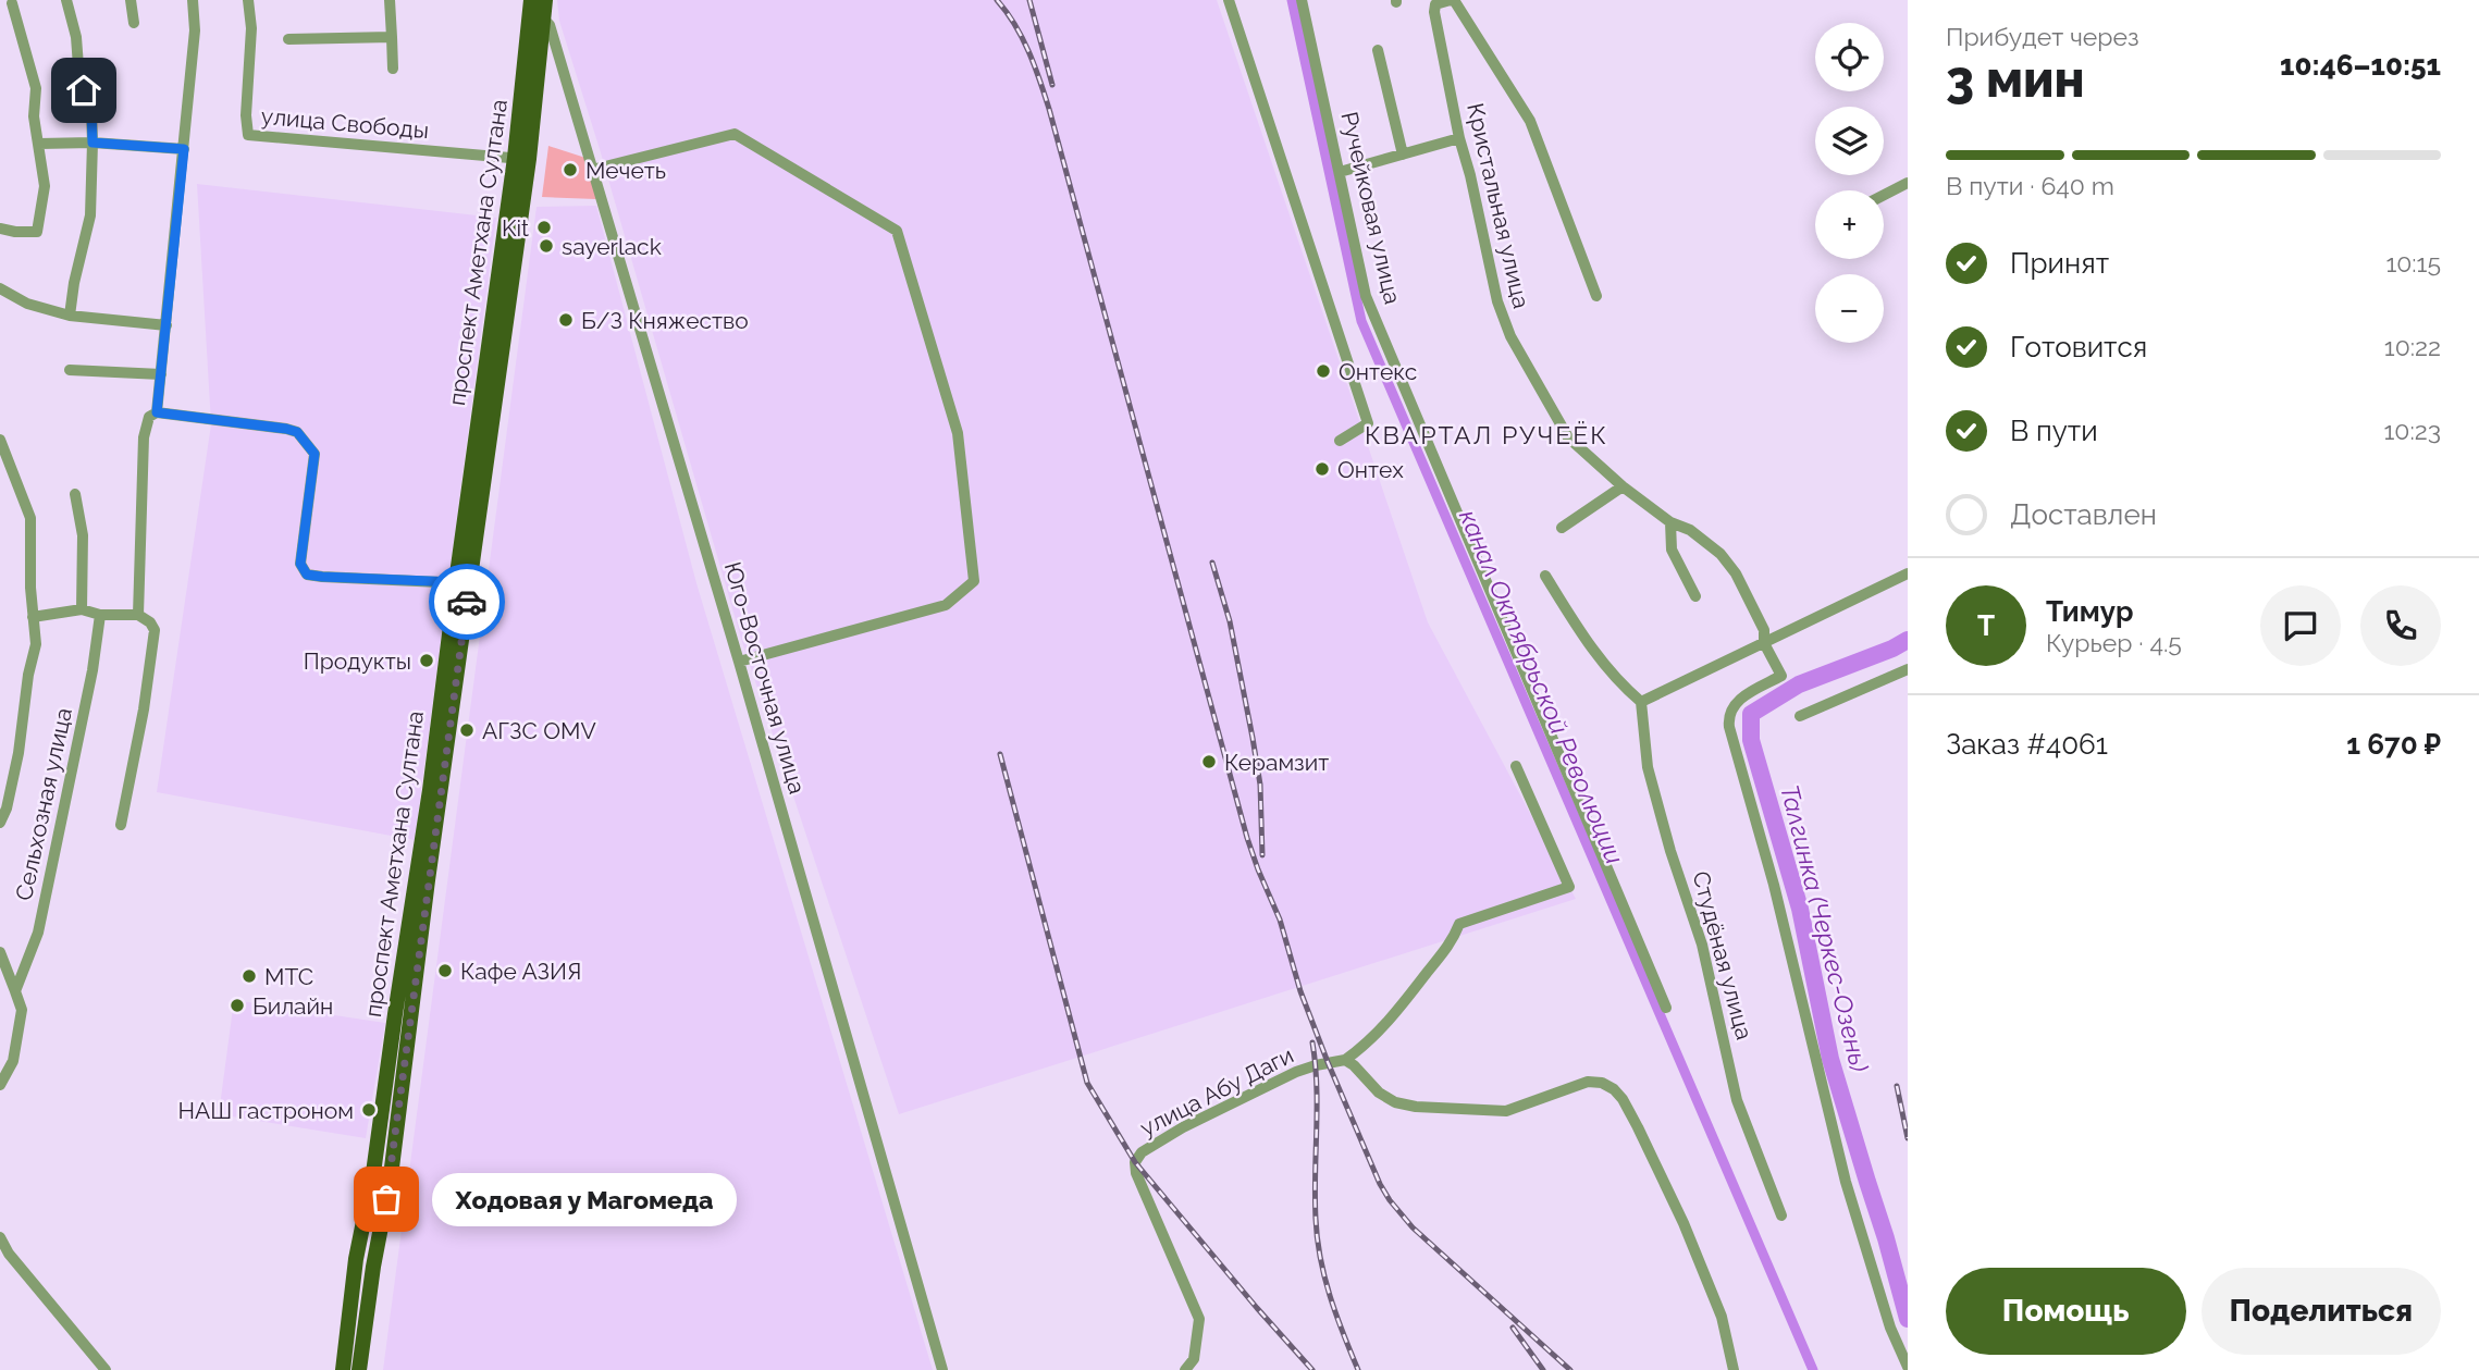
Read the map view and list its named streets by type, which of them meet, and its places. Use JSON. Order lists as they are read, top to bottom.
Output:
{
  "streets": {
    "main road": ["проспект Аметхана Султана"],
    "street": [
      "улица Свободы",
      "Кристальная улица",
      "Ручейковая улица",
      "Юго-Восточная улица",
      "Сельхозная улица",
      "Студёная улица",
      "улица Абу Даги"
    ]
  },
  "crossings": [
    ["улица Свободы", "проспект Аметхана Султана"]
  ],
  "districts": ["КВАРТАЛ РУЧЕЁК"],
  "water": ["канал Октябрьской Революции", "Талгинка (Черкес-Озень)"],
  "places": [
    "Мечеть",
    "Kit",
    "sayerlack",
    "Б/З Княжество",
    "Онтекс",
    "Онтех",
    "Продукты",
    "АГЗС OMV",
    "Керамзит",
    "Кафе АЗИЯ",
    "МТС",
    "Билайн",
    "НАШ гастроном",
    "Ходовая у Магомеда"
  ],
  "page": {
    "heading": ["3 мин", "Прибудет через", "10:46–10:51"],
    "panel": [
      "Тимур",
      "Курьер · 4.5",
      "Заказ #4061",
      "1 670 ₽"
    ],
    "map_buttons": ["+", "−"],
    "bar": "В пути · 640 m",
    "list": [
      ["Принят", "10:15"],
      ["Готовится", "10:22"],
      ["В пути", "10:23"],
      "Доставлен"
    ],
    "round": "Т",
    "bubble": "Ходовая у Магомеда",
    "buttons": ["Помощь", "Поделиться"]
  }
}
